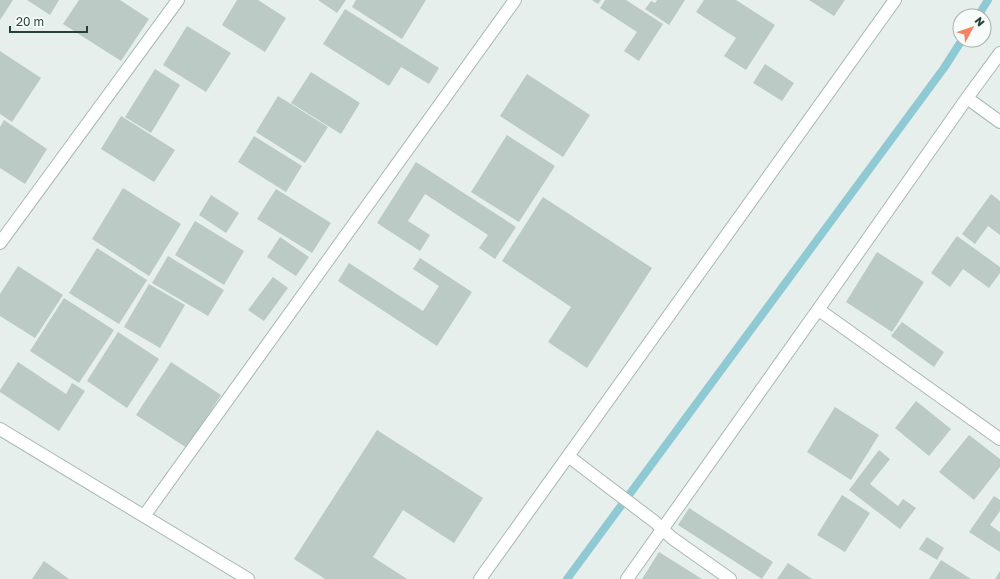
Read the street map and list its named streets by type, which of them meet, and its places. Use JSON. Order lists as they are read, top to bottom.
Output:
{
  "scale_bar": "20 m",
  "north": "top right"
}
